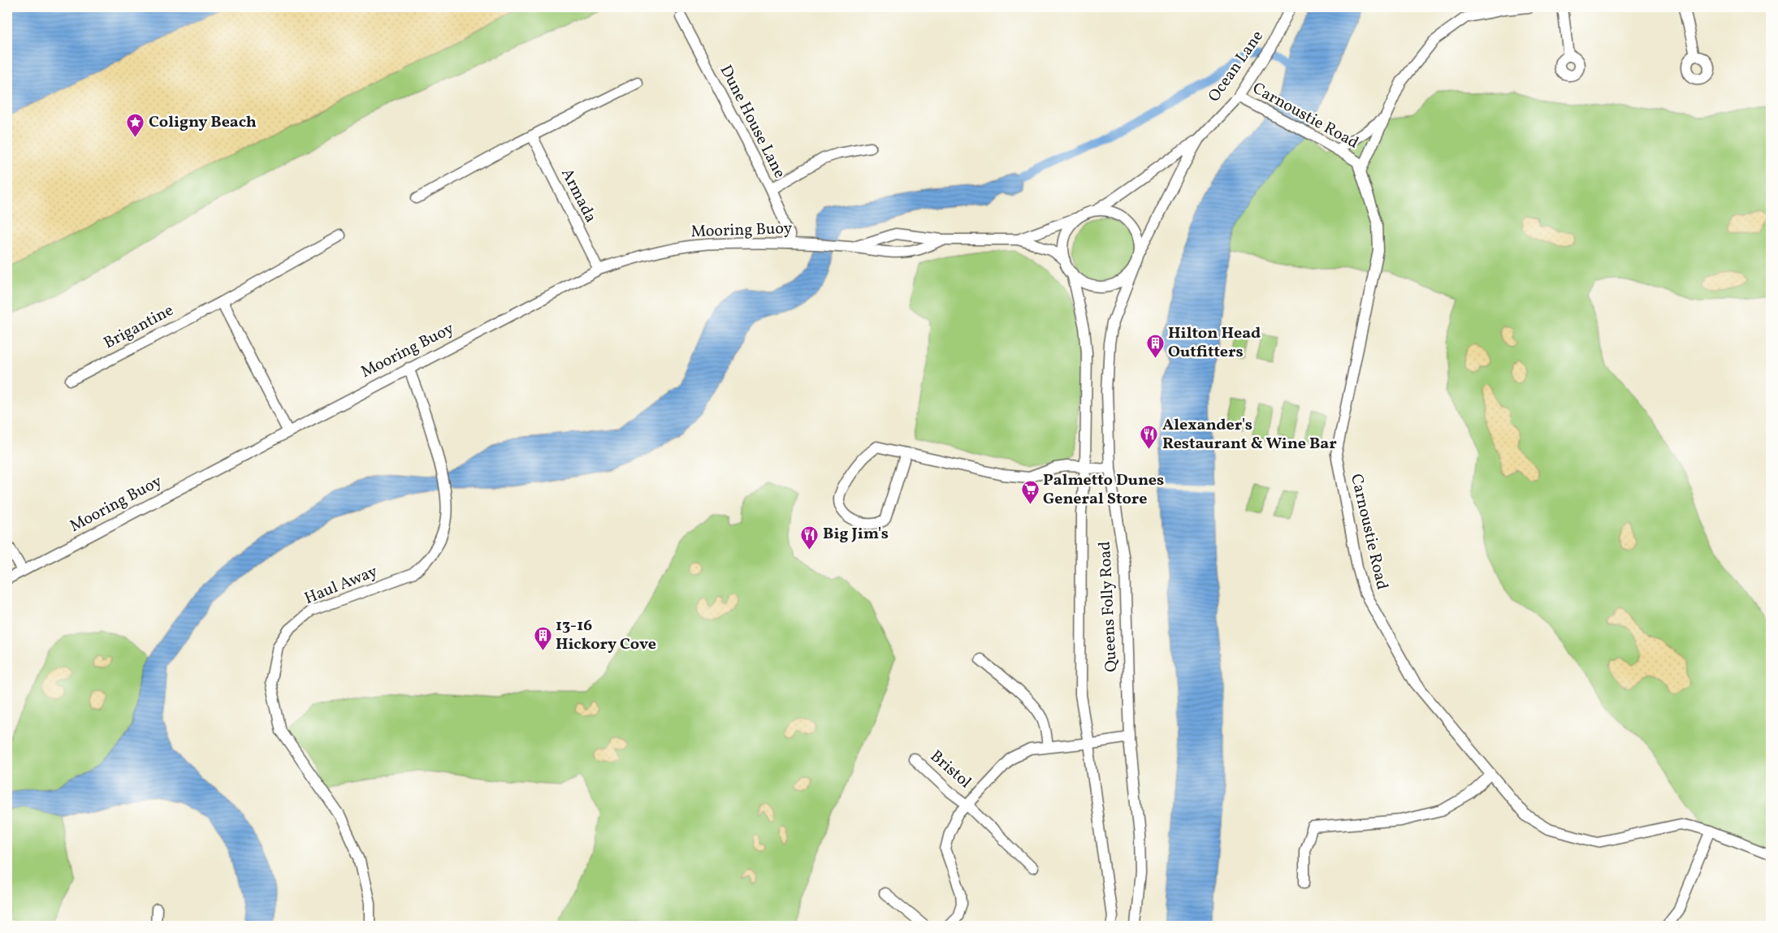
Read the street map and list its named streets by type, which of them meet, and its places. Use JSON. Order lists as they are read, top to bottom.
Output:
{
  "streets": {
    "street": [
      "Ocean Lane",
      "Carnoustie Road",
      "Dune House Lane",
      "Armada",
      "Mooring Buoy",
      "Brigantine",
      "Haul Away",
      "Queens Folly Road",
      "Bristol"
    ]
  },
  "crossings": [
    ["Ocean Lane", "Carnoustie Road"],
    ["Ocean Lane", "Mooring Buoy"],
    ["Ocean Lane", "Queens Folly Road"],
    ["Dune House Lane", "Mooring Buoy"],
    ["Armada", "Mooring Buoy"],
    ["Mooring Buoy", "Haul Away"],
    ["Mooring Buoy", "Queens Folly Road"]
  ],
  "places": {
    "place": ["Coligny Beach"],
    "building": ["Hilton Head Outfitters", "13-16 Hickory Cove"],
    "restaurant": ["Alexander's Restaurant & Wine Bar", "Big Jim's"],
    "supermarket": ["Palmetto Dunes General Store"]
  }
}
